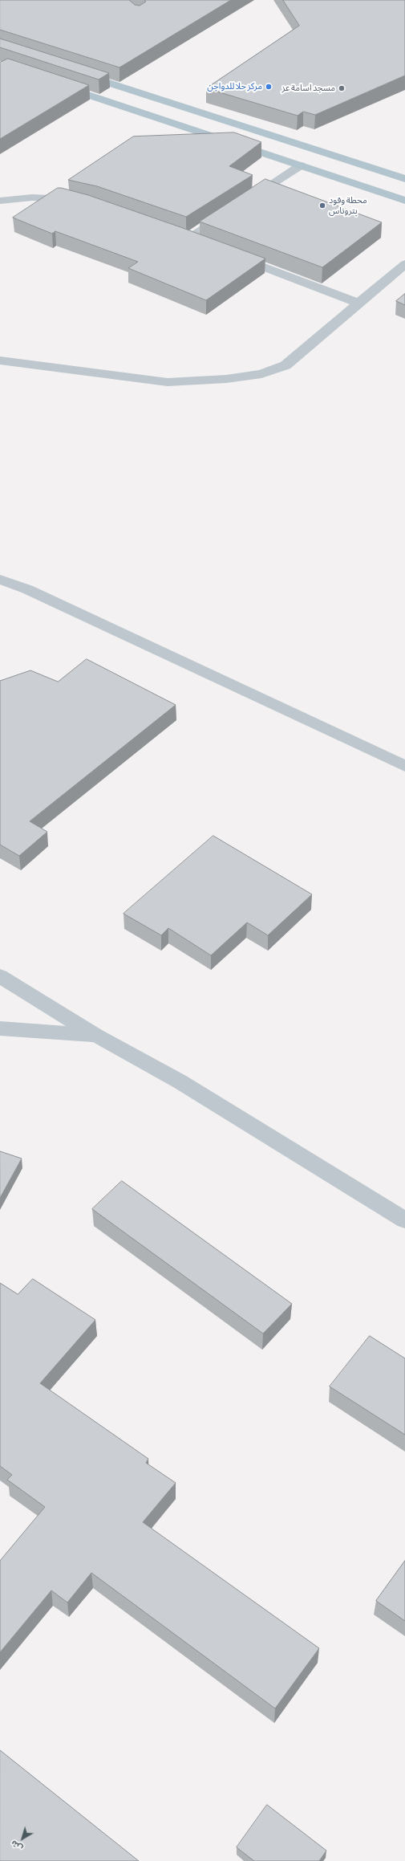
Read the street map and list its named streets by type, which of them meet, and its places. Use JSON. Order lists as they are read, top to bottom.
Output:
{
  "places": ["مركز حلا للدواجن", "مسجد اسامة عز", "محطة وقود بتروناس"],
  "north": "bottom left"
}
